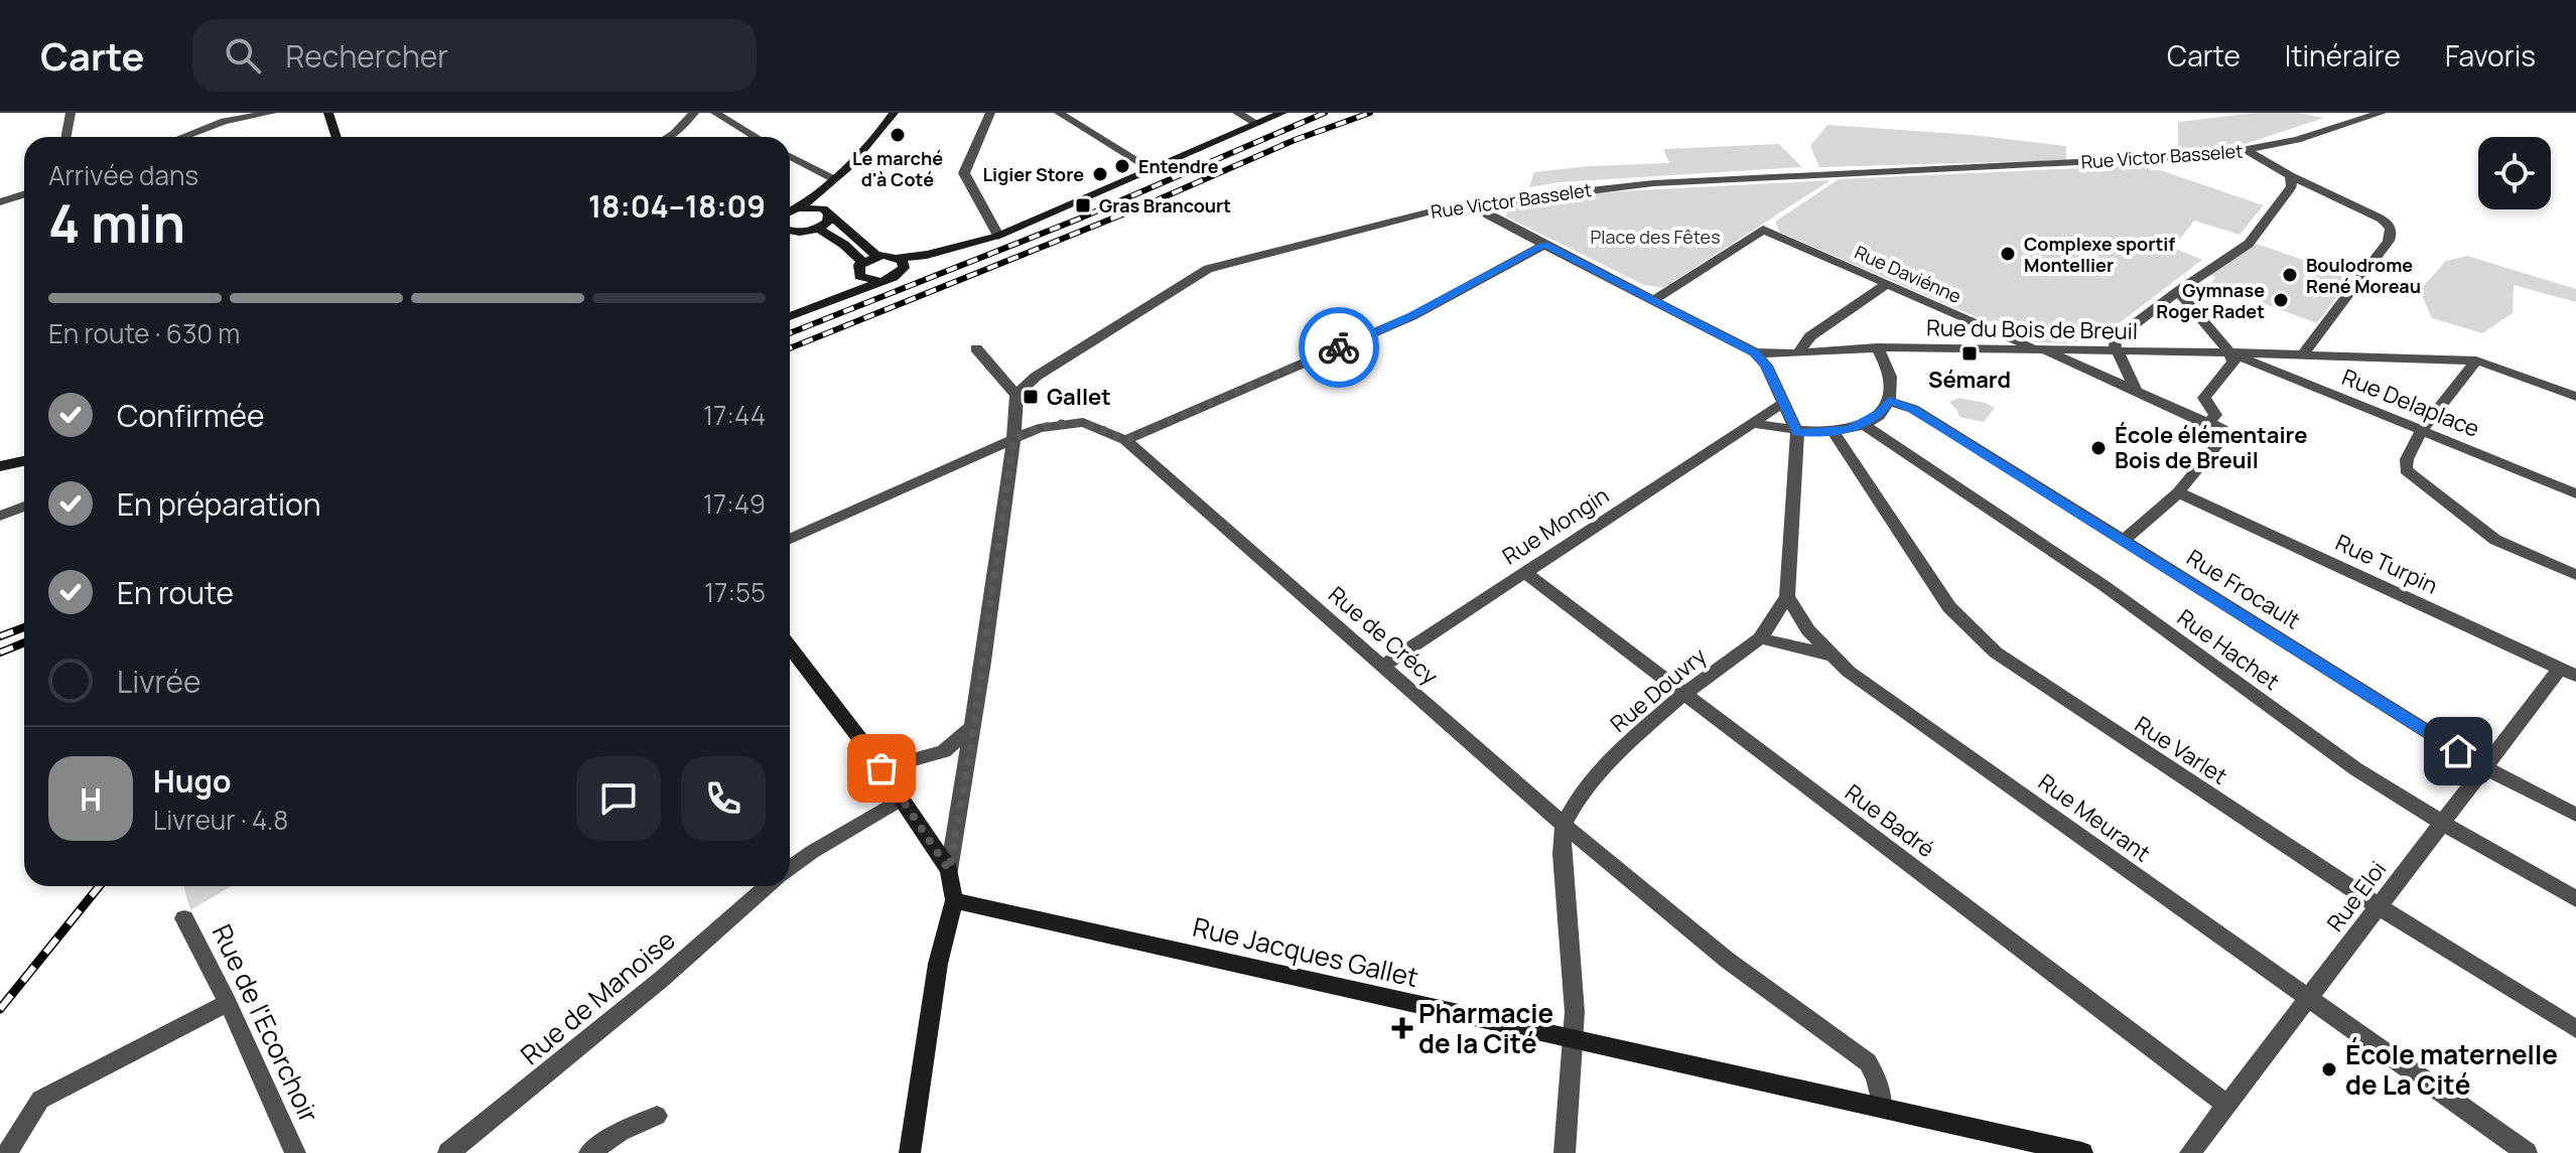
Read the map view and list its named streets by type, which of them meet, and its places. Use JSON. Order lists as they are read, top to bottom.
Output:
{
  "streets": {
    "main road": ["Rue Jacques Gallet"],
    "street": [
      "Rue Victor Basselet",
      "Rue Daviénne",
      "Rue du Bois de Breuil",
      "Rue Delaplace",
      "Rue Mongin",
      "Rue Turpin",
      "Rue Frocault",
      "Rue de Crécy",
      "Rue Hachet",
      "Rue Douvry",
      "Rue Varlet",
      "Rue Meurant",
      "Rue Badré",
      "Rue Eloi",
      "Rue de Manoise",
      "Rue de l'Ecorchoir"
    ]
  },
  "crossings": [
    ["Rue Daviénne", "Rue du Bois de Breuil"],
    ["Rue du Bois de Breuil", "Rue Delaplace"],
    ["Rue Mongin", "Rue de Crécy"],
    ["Rue Mongin", "Rue Badré"],
    ["Rue Turpin", "Rue Eloi"],
    ["Rue Frocault", "Rue Eloi"],
    ["Rue de Crécy", "Rue Douvry"],
    ["Rue de Crécy", "Rue Jacques Gallet"],
    ["Rue Hachet", "Rue Eloi"],
    ["Rue Douvry", "Rue Meurant"],
    ["Rue Douvry", "Rue Badré"],
    ["Rue Varlet", "Rue Eloi"],
    ["Rue Meurant", "Rue Eloi"],
    ["Rue Badré", "Rue Eloi"]
  ],
  "parks": ["Place des Fêtes"],
  "places": {
    "other": [
      "Le marché d'à Coté",
      "Entendre",
      "Ligier Store",
      "Complexe sportif Montellier",
      "Boulodrome René Moreau",
      "Gymnase Roger Radet",
      "École élémentaire Bois de Breuil",
      "École maternelle de La Cité"
    ],
    "transit": ["Gras Brancourt", "Sémard", "Gallet"],
    "health": ["Pharmacie de la Cité"]
  },
  "page": {
    "header": "Carte",
    "search": "Rechercher",
    "nav": ["Carte", "Itinéraire", "Favoris"],
    "heading": ["4 min", "Arrivée dans", "18:04–18:09"],
    "panel": ["Hugo", "Livreur · 4.8"],
    "bar": "En route · 630 m",
    "list": [
      ["Confirmée", "17:44"],
      ["En préparation", "17:49"],
      ["En route", "17:55"],
      "Livrée"
    ],
    "round": "H"
  }
}
